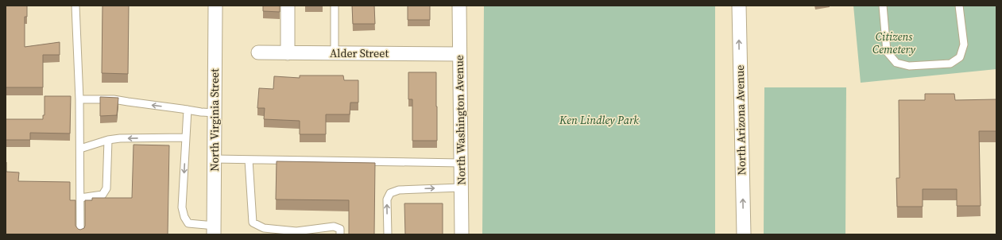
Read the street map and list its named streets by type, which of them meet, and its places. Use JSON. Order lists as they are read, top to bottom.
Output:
{
  "streets": {
    "street": [
      "Alder Street",
      "North Virginia Street",
      "North Washington Avenue",
      "North Arizona Avenue"
    ]
  },
  "crossings": [
    ["Alder Street", "North Washington Avenue"]
  ],
  "one_way": ["North Arizona Avenue"],
  "parks": ["Citizens Cemetery", "Ken Lindley Park"]
}
